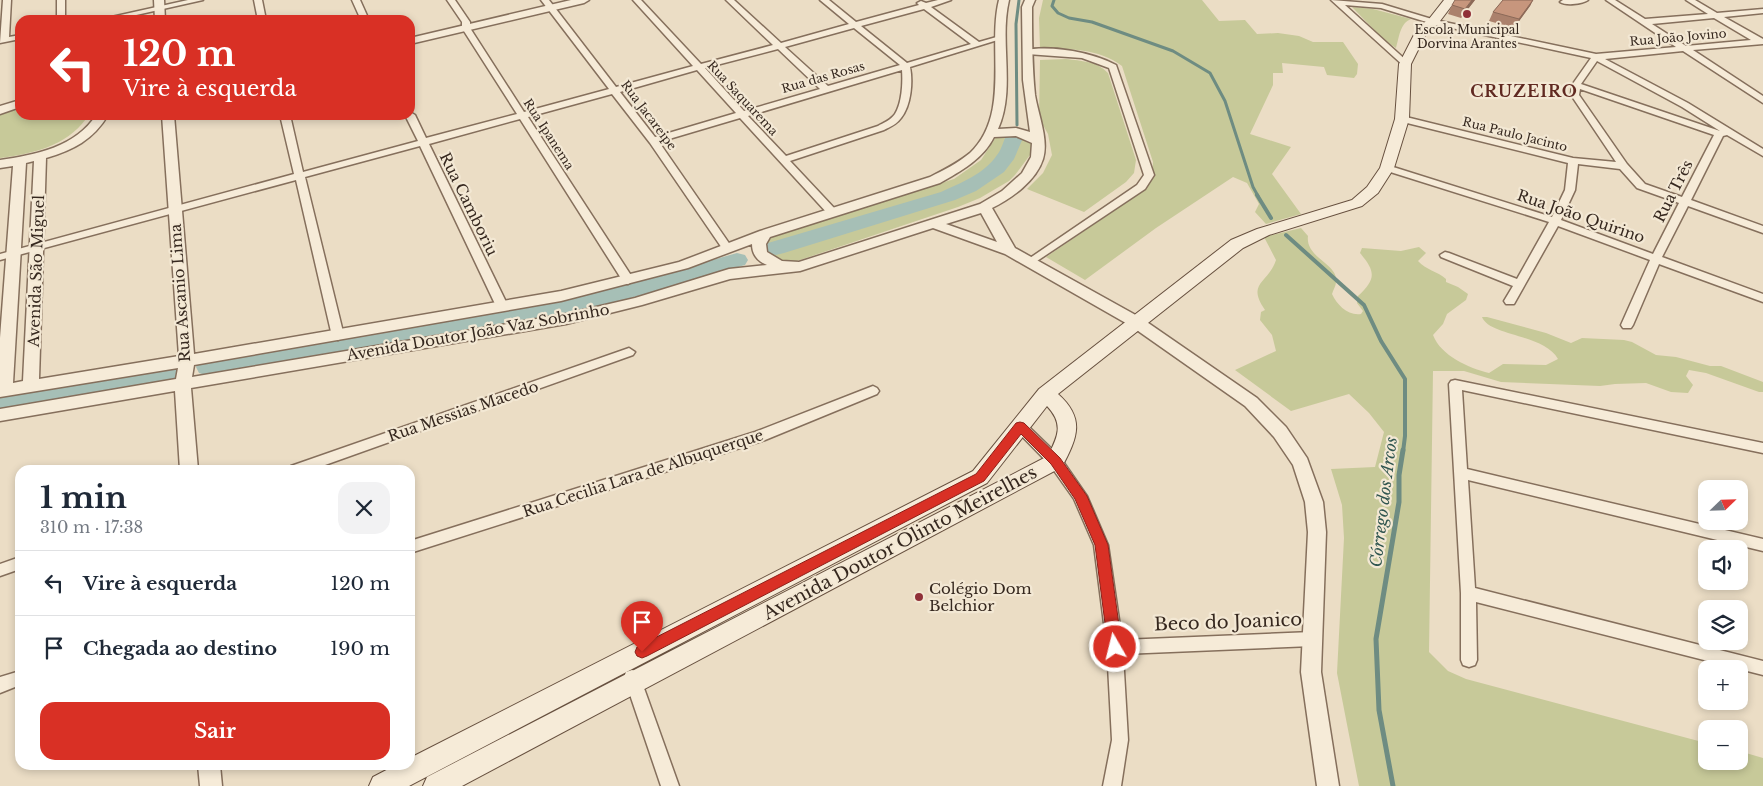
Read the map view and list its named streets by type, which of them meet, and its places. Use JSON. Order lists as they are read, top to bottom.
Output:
{
  "streets": {
    "main road": ["Avenida Doutor Olinto Meirelhes"],
    "street": [
      "Rua João Jovino",
      "Rua das Rosas",
      "Rua Saquarema",
      "Rua Jacareipe",
      "Rua Ipanema",
      "Rua Paulo Jacinto",
      "Rua Três",
      "Rua Camboriu",
      "Rua João Quirino",
      "Avenida São Miguel",
      "Rua Ascanio Lima",
      "Avenida Doutor João Vaz Sobrinho",
      "Rua Messias Macedo",
      "Rua Cecilia Lara de Albuquerque",
      "Beco do Joanico"
    ]
  },
  "crossings": [
    ["Rua das Rosas", "Rua Saquarema"],
    ["Rua das Rosas", "Rua Jacareipe"],
    ["Rua das Rosas", "Avenida Doutor João Vaz Sobrinho"],
    ["Rua Saquarema", "Avenida Doutor João Vaz Sobrinho"],
    ["Rua Jacareipe", "Avenida Doutor João Vaz Sobrinho"],
    ["Rua Ipanema", "Avenida Doutor João Vaz Sobrinho"],
    ["Rua Três", "Rua João Quirino"],
    ["Rua Camboriu", "Avenida Doutor João Vaz Sobrinho"],
    ["Avenida São Miguel", "Avenida Doutor João Vaz Sobrinho"],
    ["Rua Ascanio Lima", "Avenida Doutor João Vaz Sobrinho"]
  ],
  "districts": ["CRUZEIRO"],
  "water": ["Córrego dos Arcos"],
  "places": ["Escola Municipal Dorvina Arantes", "Colégio Dom Belchior"],
  "north": "top right",
  "page": {
    "turn": ["120 m", "Vire à esquerda"],
    "heading": ["1 min", "310 m · 17:38"],
    "map_buttons": ["+", "−"],
    "list": [
      {
        "name": "Vire à esquerda",
        "value": "120 m"
      },
      {
        "name": "Chegada ao destino",
        "value": "190 m"
      }
    ],
    "buttons": "Sair"
  }
}
